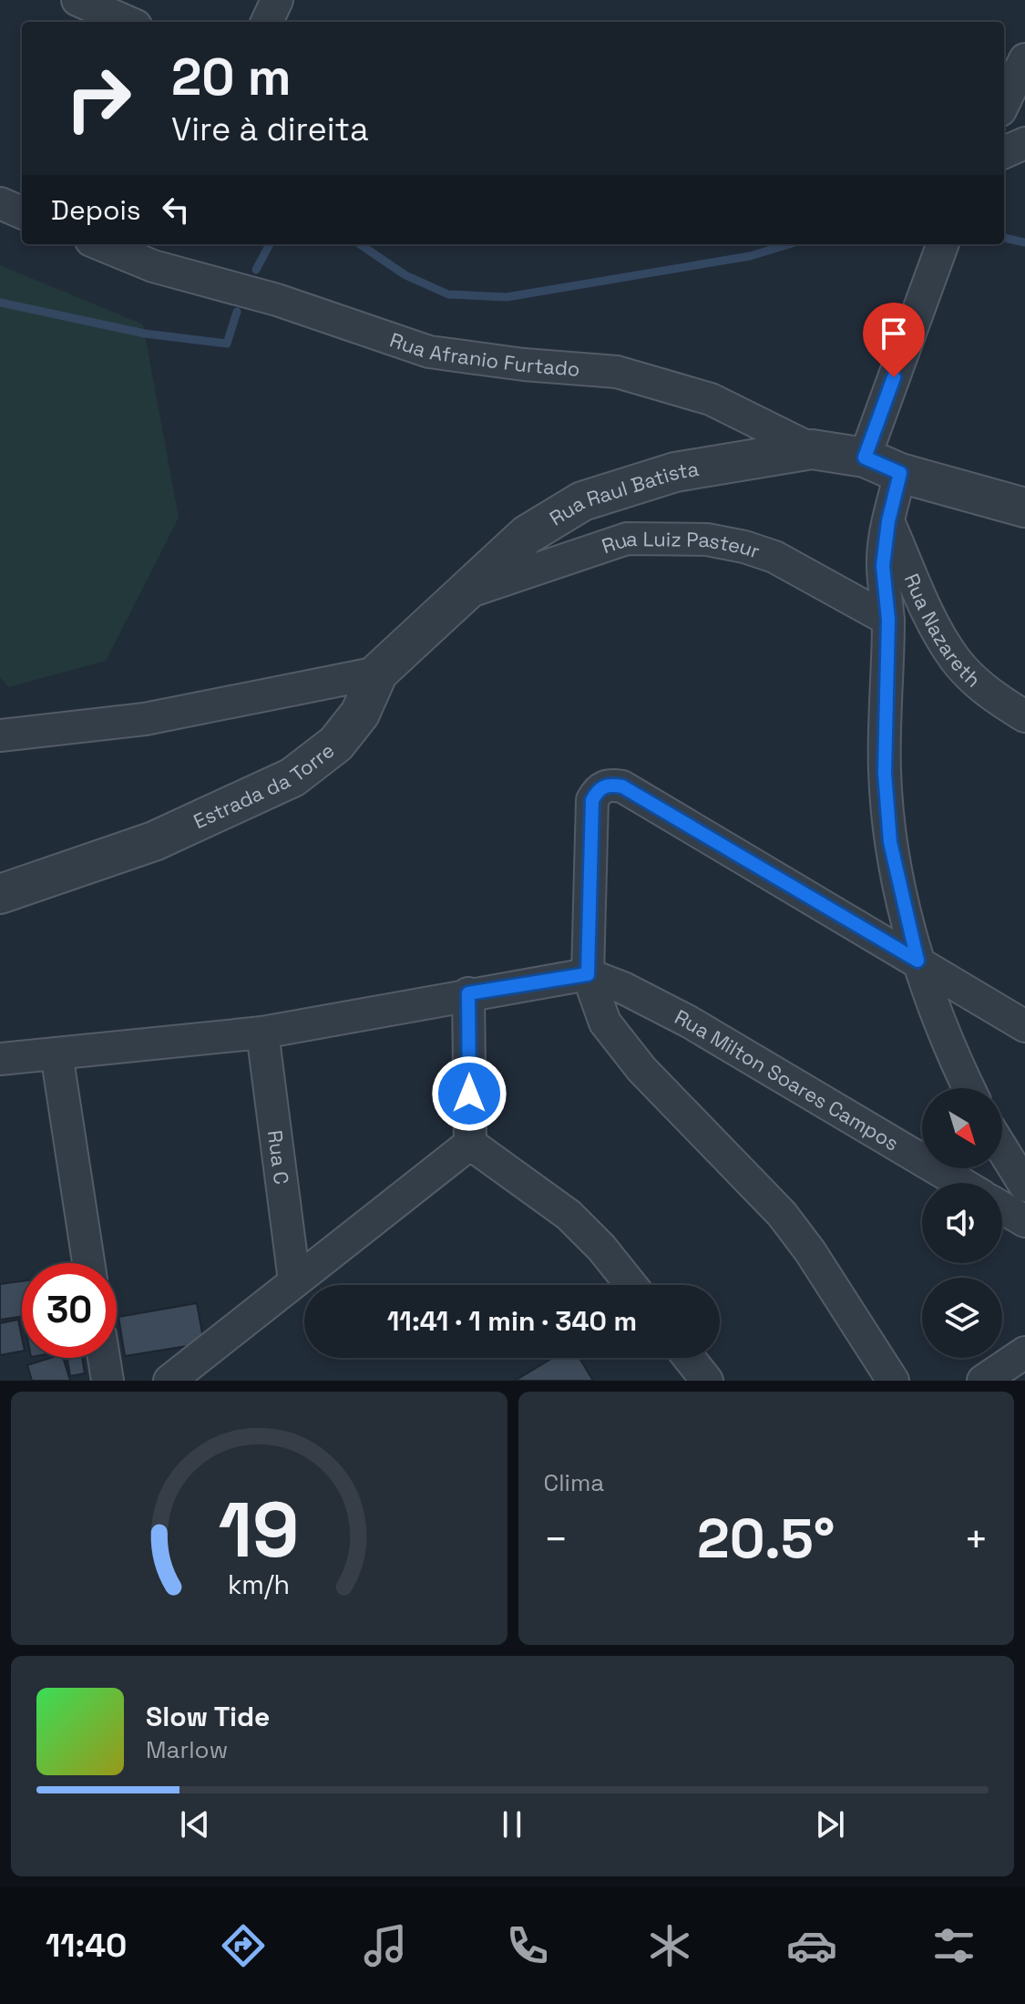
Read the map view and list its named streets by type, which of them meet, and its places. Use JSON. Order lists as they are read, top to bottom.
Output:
{
  "streets": {
    "street": [
      "Rua Afranio Furtado",
      "Rua Raul Batista",
      "Rua Luiz Pasteur",
      "Rua Nazareth",
      "Estrada da Torre",
      "Rua Milton Soares Campos",
      "Rua C"
    ]
  },
  "crossings": [
    ["Rua Afranio Furtado", "Rua Raul Batista"],
    ["Rua Raul Batista", "Rua Luiz Pasteur"],
    ["Rua Raul Batista", "Estrada da Torre"],
    ["Rua Luiz Pasteur", "Estrada da Torre"]
  ],
  "north": "bottom right",
  "page": {
    "turn": ["20 m", "Vire à direita"],
    "then": "Depois",
    "limit": "30",
    "trip": "11:41 · 1 min · 340 m",
    "tile": "Clima",
    "heat": ["−", "20.5°", "+"],
    "song": ["Slow Tide", "Marlow"],
    "tabs": "11:40",
    "gauge": ["19", "km/h"]
  }
}
